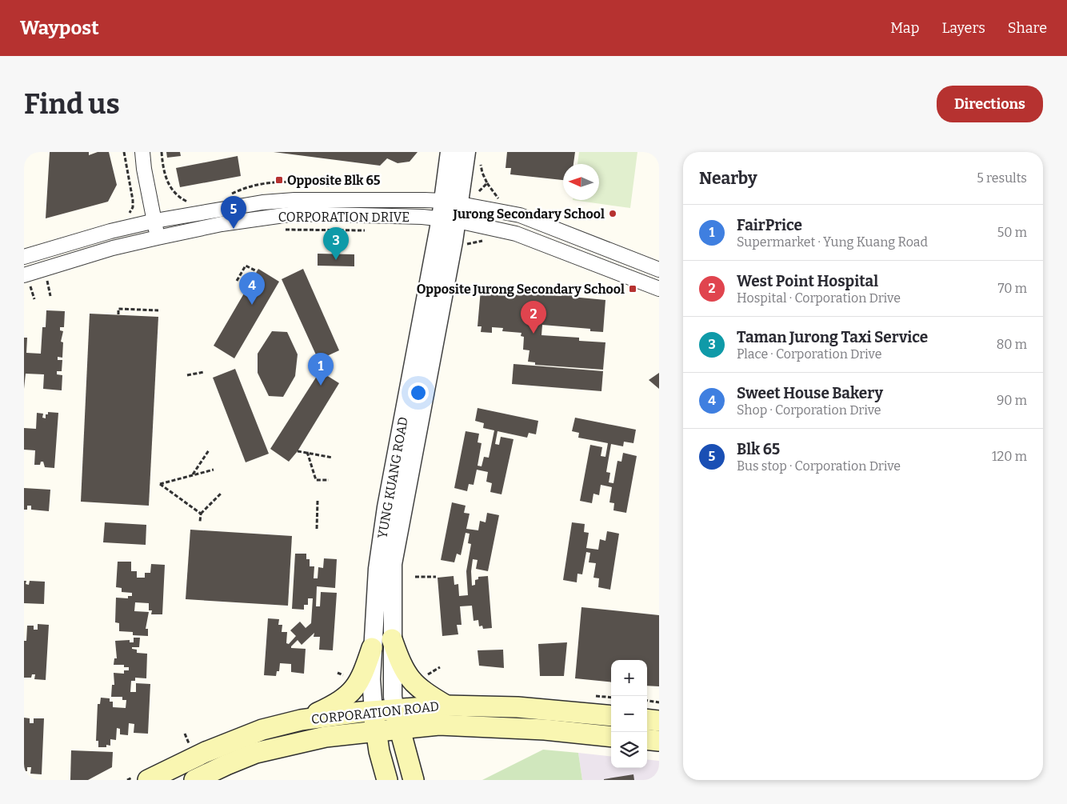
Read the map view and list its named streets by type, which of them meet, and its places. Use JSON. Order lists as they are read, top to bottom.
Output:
{
  "streets": {
    "main road": ["CORPORATION ROAD"],
    "street": ["CORPORATION DRIVE", "YUNG KUANG ROAD"]
  },
  "crossings": [
    ["CORPORATION DRIVE", "YUNG KUANG ROAD"],
    ["YUNG KUANG ROAD", "CORPORATION ROAD"]
  ],
  "places": {
    "transit": ["Opposite Blk 65", "Opposite Jurong Secondary School"],
    "other": ["Jurong Secondary School"]
  },
  "north": "left",
  "page": {
    "header": "Waypost",
    "nav": ["Map", "Layers", "Share"],
    "buttons": "Directions",
    "title": "Find us",
    "heading": ["Nearby", "5 results"],
    "pins": [
      "5",
      "3",
      "4",
      "2",
      "1"
    ],
    "list": [
      {
        "mark": "1",
        "name": "FairPrice",
        "note": "Supermarket · Yung Kuang Road",
        "value": "50 m"
      },
      {
        "mark": "2",
        "name": "West Point Hospital",
        "note": "Hospital · Corporation Drive",
        "value": "70 m"
      },
      {
        "mark": "3",
        "name": "Taman Jurong Taxi Service",
        "note": "Place · Corporation Drive",
        "value": "80 m"
      },
      {
        "mark": "4",
        "name": "Sweet House Bakery",
        "note": "Shop · Corporation Drive",
        "value": "90 m"
      },
      {
        "mark": "5",
        "name": "Blk 65",
        "note": "Bus stop · Corporation Drive",
        "value": "120 m"
      }
    ],
    "map_buttons": ["+", "−"]
  }
}
